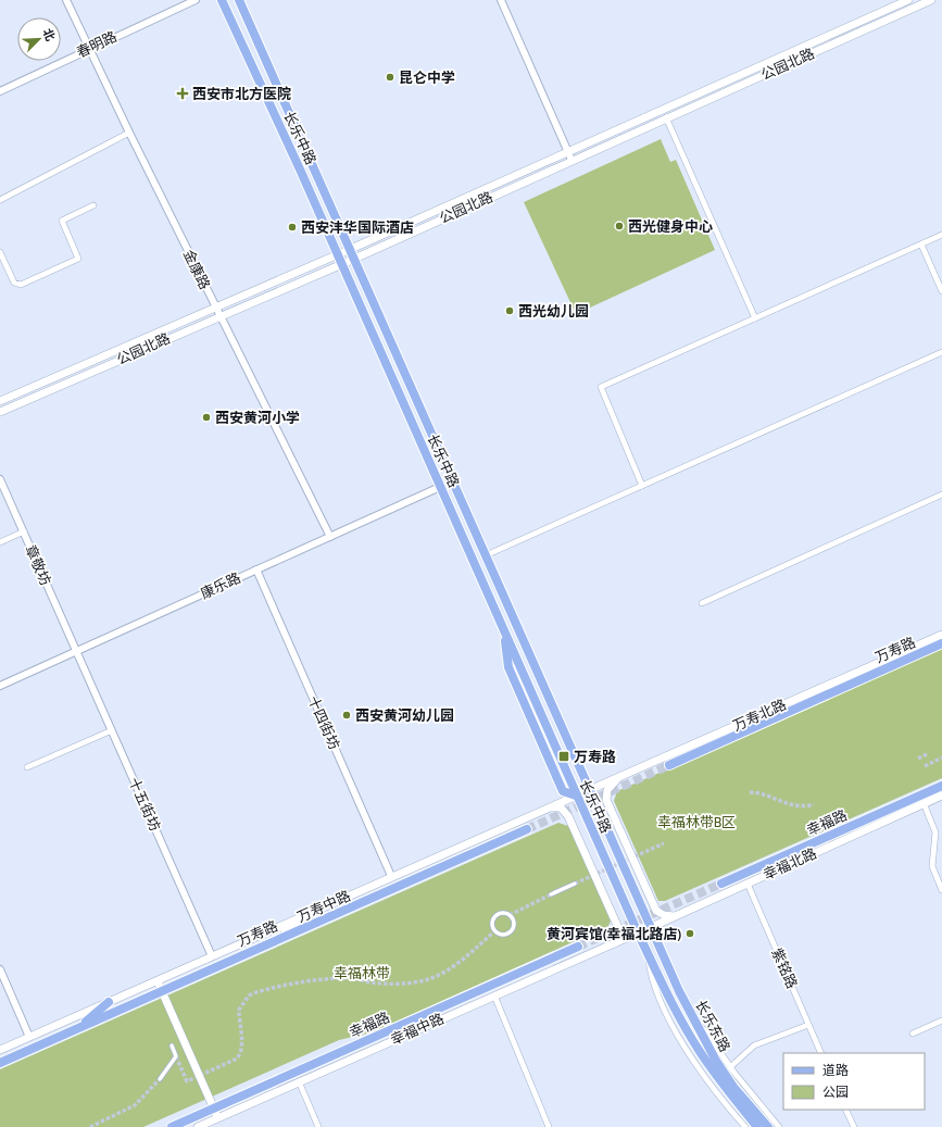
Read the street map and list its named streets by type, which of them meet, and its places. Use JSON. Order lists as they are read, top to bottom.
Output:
{
  "streets": {
    "main road": [
      "公园北路",
      "长乐中路",
      "万寿路",
      "万寿北路",
      "幸福路",
      "幸福北路",
      "万寿中路",
      "长乐东路",
      "幸福中路"
    ],
    "street": [
      "春明路",
      "金康路",
      "章敬坊",
      "康乐路",
      "十四街坊",
      "十五街坊",
      "紫铭路"
    ]
  },
  "crossings": [
    ["春明路", "金康路"],
    ["公园北路", "长乐中路"],
    ["公园北路", "金康路"],
    ["长乐中路", "康乐路"],
    ["长乐中路", "万寿北路"],
    ["长乐中路", "幸福北路"],
    ["长乐中路", "万寿中路"],
    ["长乐中路", "长乐东路"],
    ["长乐中路", "幸福中路"],
    ["金康路", "康乐路"],
    ["章敬坊", "康乐路"],
    ["章敬坊", "十五街坊"],
    ["康乐路", "十四街坊"],
    ["康乐路", "十五街坊"],
    ["万寿北路", "万寿中路"],
    ["十四街坊", "万寿中路"],
    ["十五街坊", "万寿中路"],
    ["幸福北路", "紫铭路"],
    ["幸福北路", "长乐东路"],
    ["幸福北路", "幸福中路"],
    ["长乐东路", "幸福中路"]
  ],
  "parks": ["幸福林带B区", "幸福林带"],
  "places": {
    "other": [
      "昆仑中学",
      "西光健身中心",
      "西安沣华国际酒店",
      "西光幼儿园",
      "西安黄河小学",
      "西安黄河幼儿园",
      "黄河宾馆(幸福北路店)"
    ],
    "health": ["西安市北方医院"],
    "transit": ["万寿路"]
  },
  "legend": ["道路", "公园"],
  "north": "top right"
}
